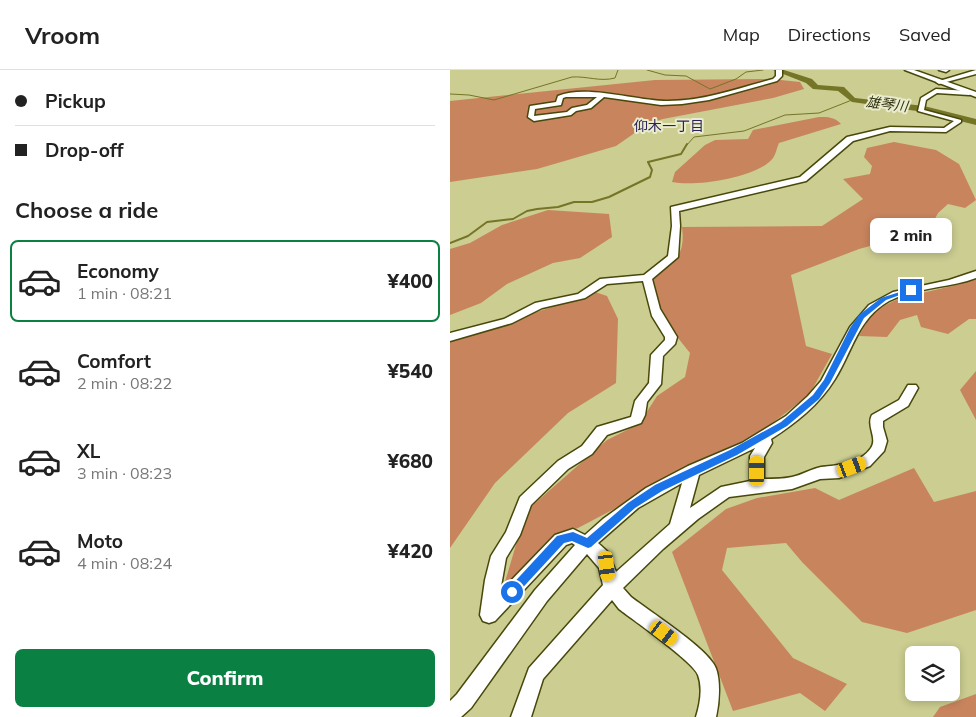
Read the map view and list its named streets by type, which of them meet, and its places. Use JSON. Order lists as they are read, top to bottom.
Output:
{
  "districts": ["仰木一丁目"],
  "water": ["雄琴川"],
  "page": {
    "header": "Vroom",
    "nav": ["Map", "Directions", "Saved"],
    "banner": ["Pickup", "Drop-off"],
    "heading": "Choose a ride",
    "bubble": "2 min",
    "list": [
      {
        "name": "Economy",
        "note": "1 min · 08:21",
        "value": "¥400"
      },
      {
        "name": "Comfort",
        "note": "2 min · 08:22",
        "value": "¥540"
      },
      {
        "name": "XL",
        "note": "3 min · 08:23",
        "value": "¥680"
      },
      {
        "name": "Moto",
        "note": "4 min · 08:24",
        "value": "¥420"
      }
    ],
    "buttons": "Confirm"
  }
}
